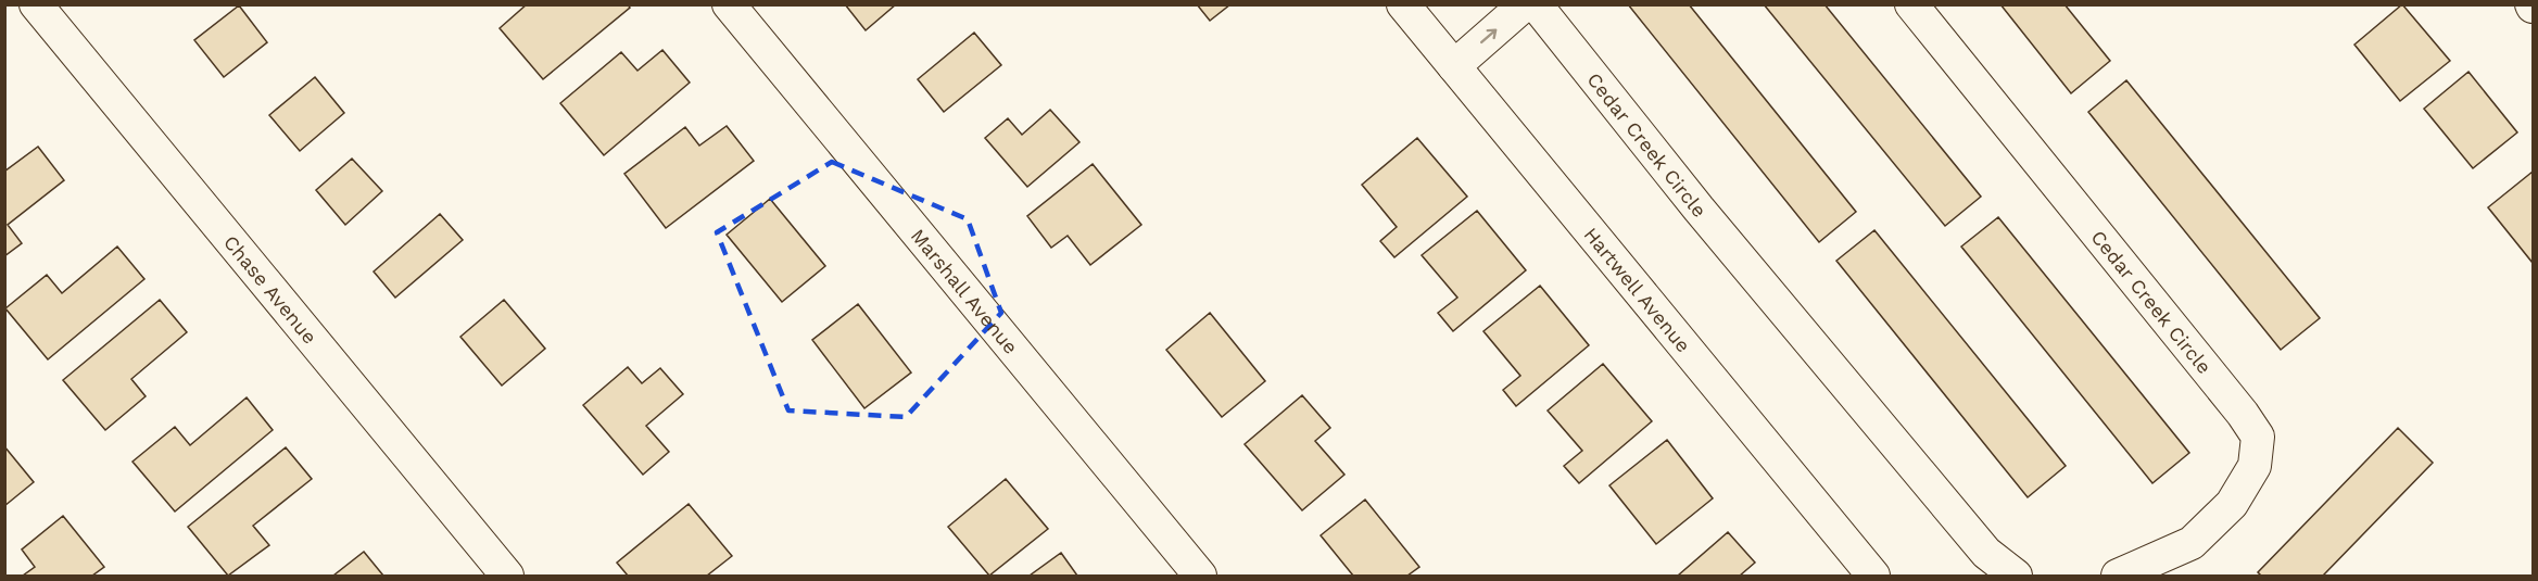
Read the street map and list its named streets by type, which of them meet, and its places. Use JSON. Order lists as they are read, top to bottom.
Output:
{
  "streets": {
    "street": [
      "Cedar Creek Circle",
      "Hartwell Avenue",
      "Chase Avenue",
      "Marshall Avenue"
    ]
  }
}
